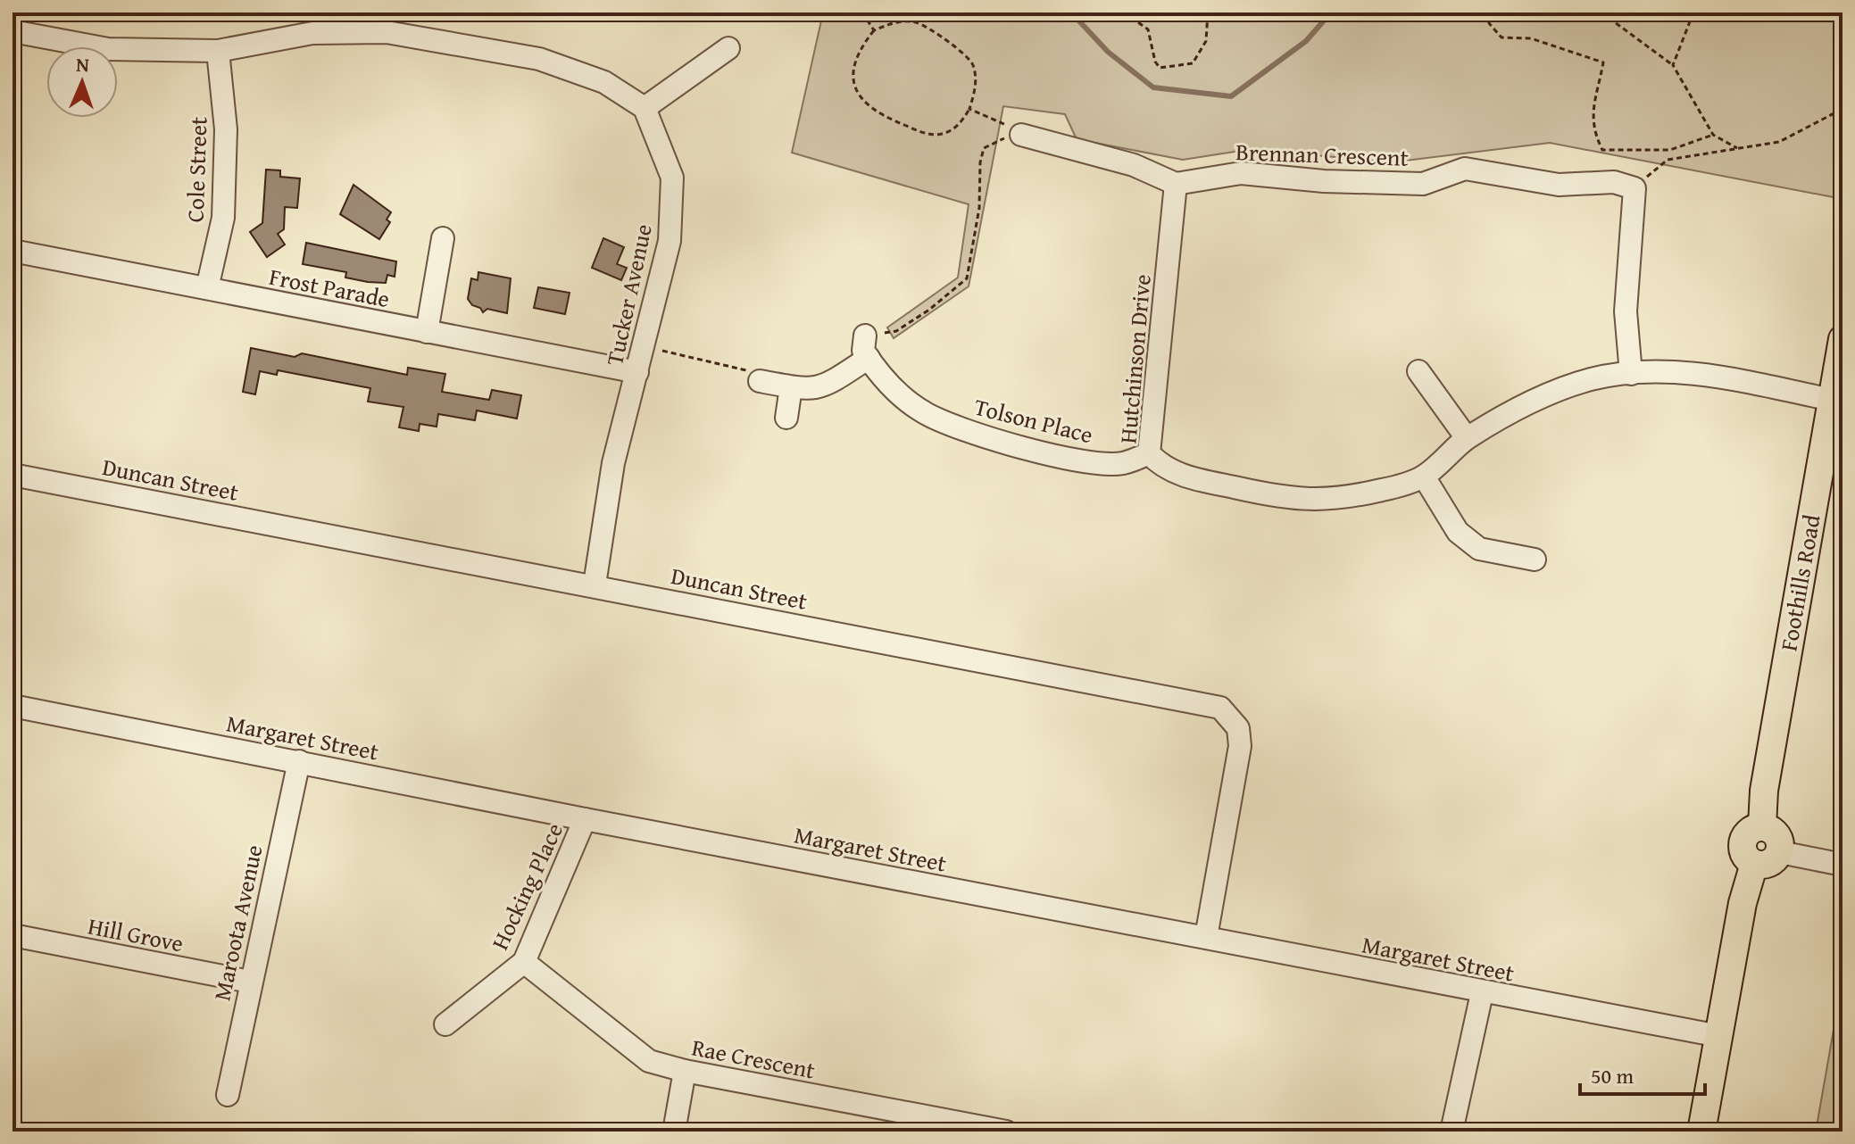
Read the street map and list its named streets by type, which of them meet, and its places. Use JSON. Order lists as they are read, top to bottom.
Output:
{
  "streets": {
    "main road": ["Foothills Road"],
    "street": [
      "Brennan Crescent",
      "Cole Street",
      "Frost Parade",
      "Tucker Avenue",
      "Hutchinson Drive",
      "Tolson Place",
      "Duncan Street",
      "Margaret Street",
      "Hocking Place",
      "Maroota Avenue",
      "Hill Grove",
      "Rae Crescent"
    ]
  },
  "crossings": [
    ["Brennan Crescent", "Hutchinson Drive"],
    ["Cole Street", "Frost Parade"],
    ["Frost Parade", "Tucker Avenue"],
    ["Tucker Avenue", "Duncan Street"],
    ["Hutchinson Drive", "Tolson Place"],
    ["Hutchinson Drive", "Foothills Road"],
    ["Duncan Street", "Margaret Street"],
    ["Margaret Street", "Hocking Place"],
    ["Margaret Street", "Maroota Avenue"],
    ["Hocking Place", "Rae Crescent"],
    ["Maroota Avenue", "Hill Grove"]
  ],
  "scale_bar": "50 m",
  "north": "top"
}
